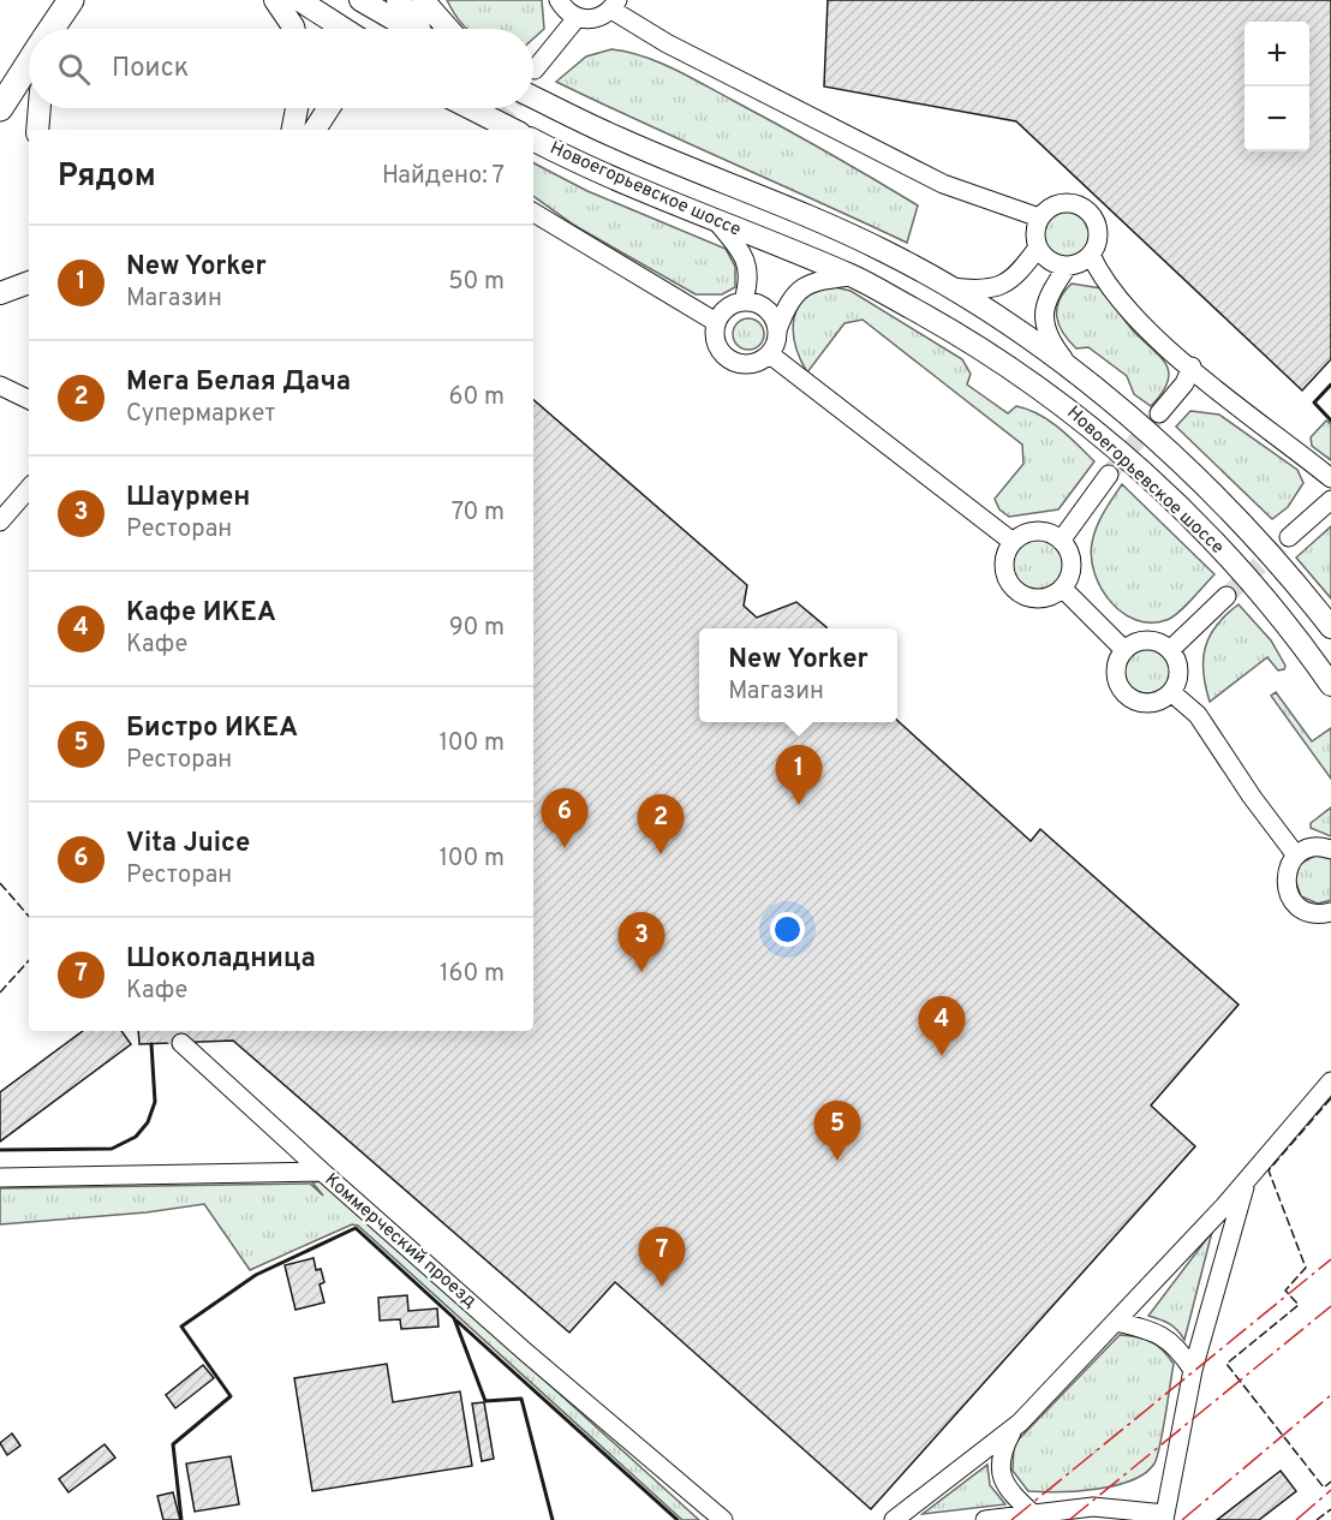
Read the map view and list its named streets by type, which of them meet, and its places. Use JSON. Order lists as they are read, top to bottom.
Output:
{
  "streets": {
    "main road": ["Новоегорьевское шоссе"],
    "street": ["Коммерческий проезд"]
  },
  "page": {
    "map_buttons": ["+", "−"],
    "search": "Поиск",
    "heading": ["Рядом", "Найдено: 7"],
    "list": [
      {
        "mark": "1",
        "name": "New Yorker",
        "note": "Магазин",
        "value": "50 m"
      },
      {
        "mark": "2",
        "name": "Мега Белая Дача",
        "note": "Супермаркет",
        "value": "60 m"
      },
      {
        "mark": "3",
        "name": "Шаурмен",
        "note": "Ресторан",
        "value": "70 m"
      },
      {
        "mark": "4",
        "name": "Кафе ИКЕА",
        "note": "Кафе",
        "value": "90 m"
      },
      {
        "mark": "5",
        "name": "Бистро ИКЕА",
        "note": "Ресторан",
        "value": "100 m"
      },
      {
        "mark": "6",
        "name": "Vita Juice",
        "note": "Ресторан",
        "value": "100 m"
      },
      {
        "mark": "7",
        "name": "Шоколадница",
        "note": "Кафе",
        "value": "160 m"
      }
    ],
    "popup": ["New Yorker", "Магазин"],
    "pins": [
      "1",
      "6",
      "2",
      "3",
      "4",
      "5",
      "7"
    ]
  }
}
